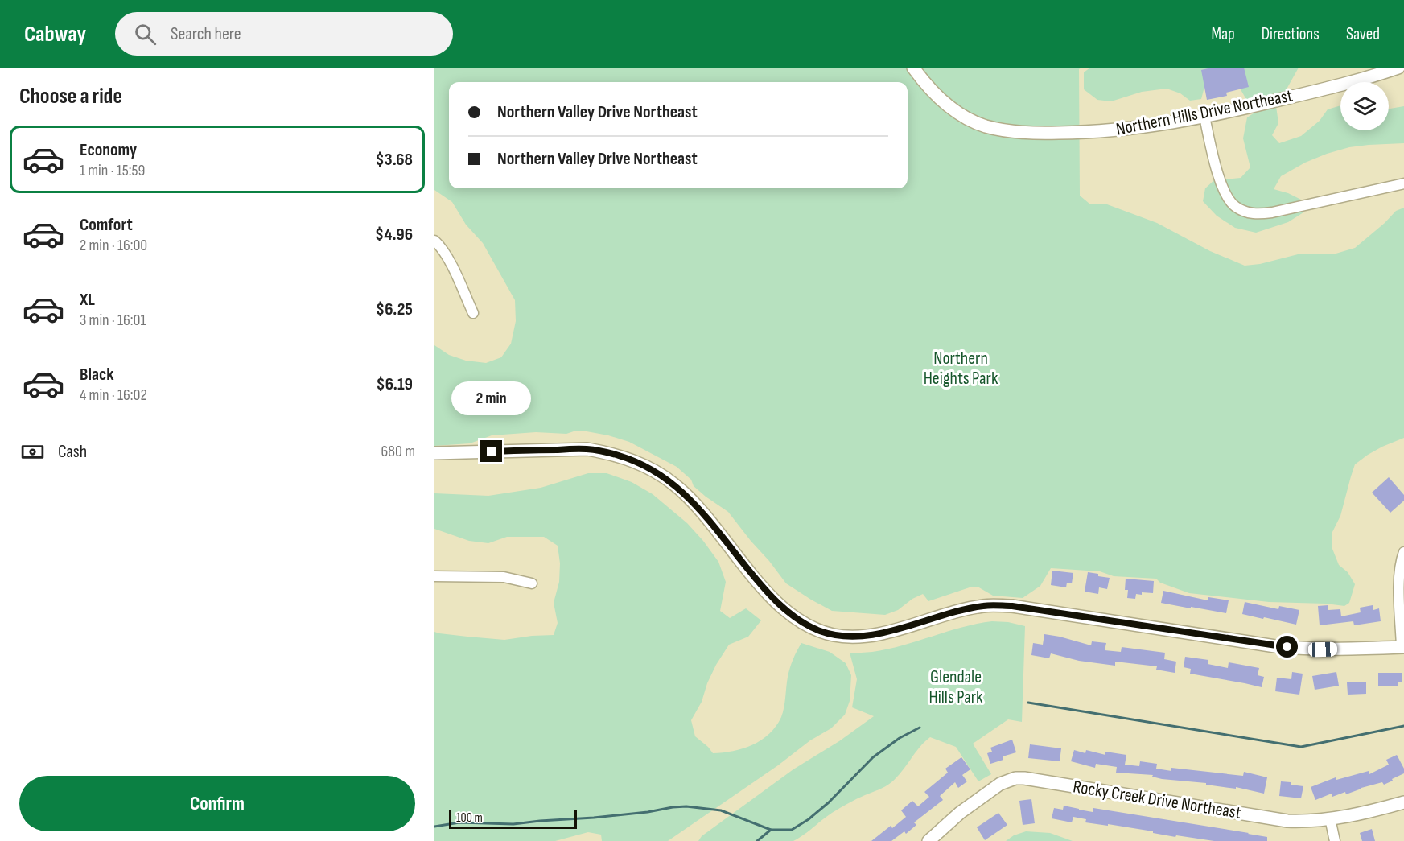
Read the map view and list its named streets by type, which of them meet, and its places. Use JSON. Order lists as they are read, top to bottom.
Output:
{
  "streets": {
    "street": ["Northern Hills Drive Northeast", "Rocky Creek Drive Northeast"]
  },
  "parks": ["Northern Heights Park", "Glendale Hills Park"],
  "scale_bar": "100 m",
  "page": {
    "header": "Cabway",
    "search": "Search here",
    "nav": ["Map", "Directions", "Saved"],
    "heading": "Choose a ride",
    "banner": ["Northern Valley Drive Northeast", "Northern Valley Drive Northeast"],
    "list": [
      {
        "name": "Economy",
        "note": "1 min · 15:59",
        "value": "$3.68"
      },
      {
        "name": "Comfort",
        "note": "2 min · 16:00",
        "value": "$4.96"
      },
      {
        "name": "XL",
        "note": "3 min · 16:01",
        "value": "$6.25"
      },
      {
        "name": "Black",
        "note": "4 min · 16:02",
        "value": "$6.19"
      }
    ],
    "bubble": "2 min",
    "pay": ["Cash", "680 m"],
    "buttons": "Confirm",
    "scale": "100 m"
  }
}
